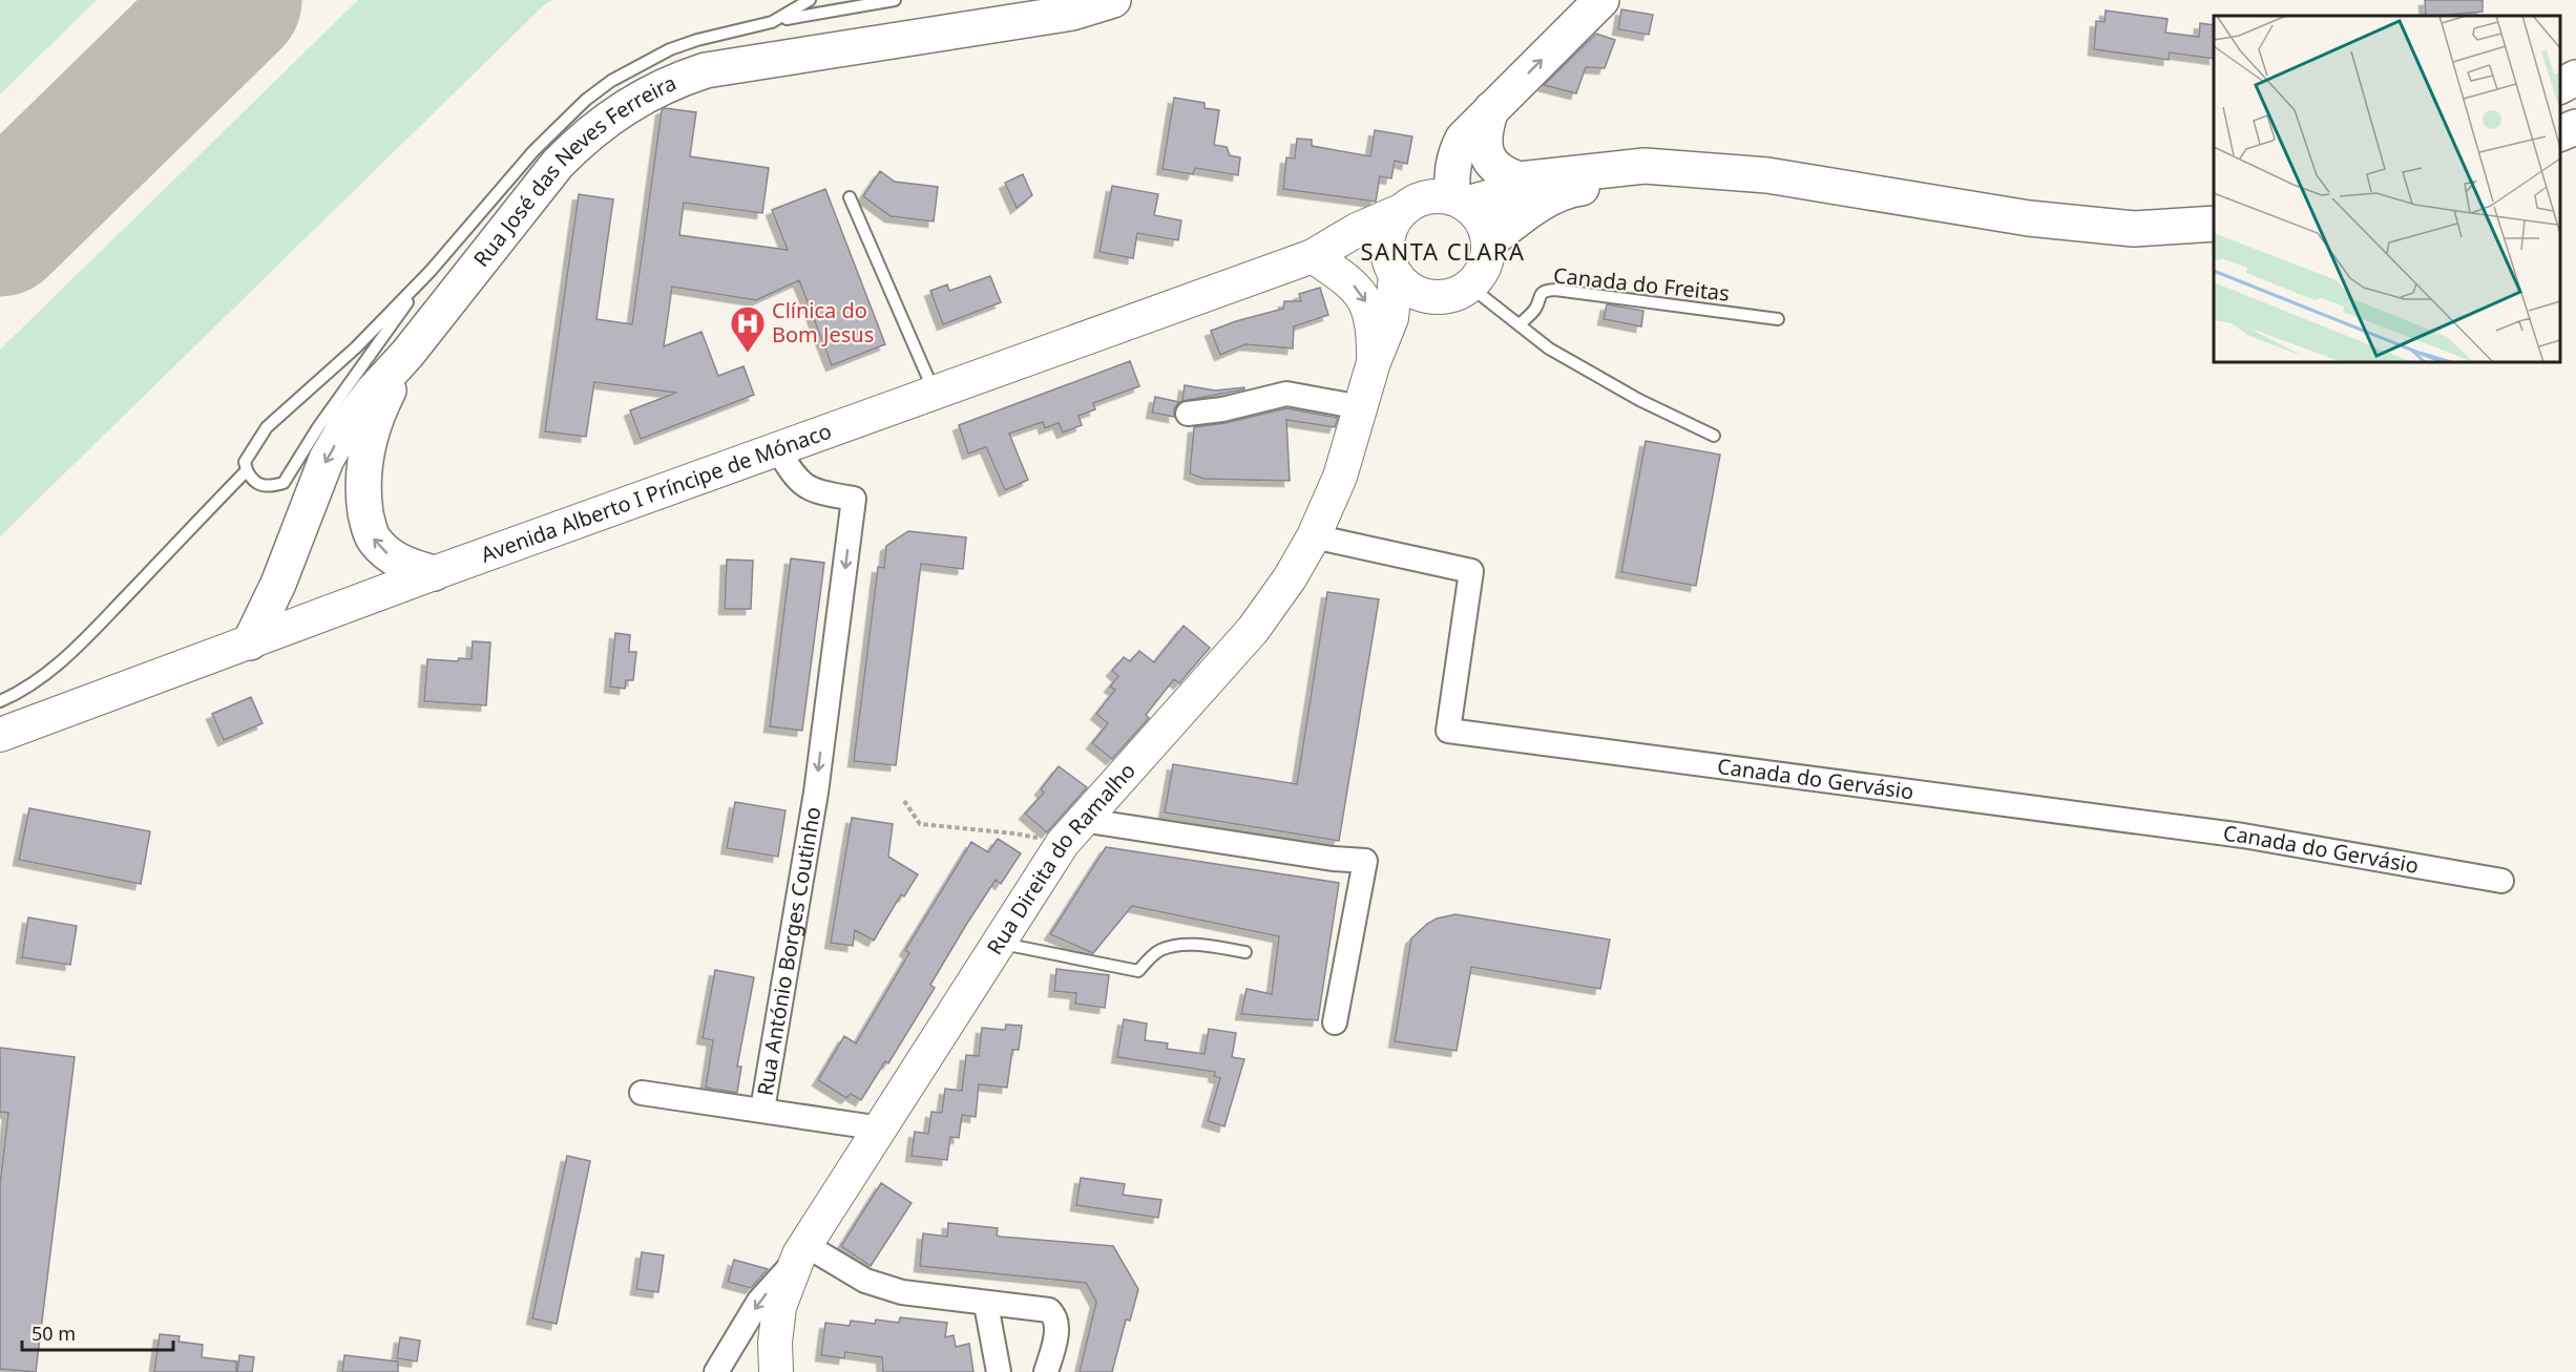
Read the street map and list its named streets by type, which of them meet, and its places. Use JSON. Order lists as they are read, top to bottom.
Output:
{
  "streets": {
    "main road": ["Rua José das Neves Ferreira", "Avenida Alberto I Príncipe de Mónaco", "Rua Direita do Ramalho"],
    "street": ["Canada do Gervásio", "Rua António Borges Coutinho"],
    "lane": ["Canada do Freitas"]
  },
  "crossings": [
    ["Rua José das Neves Ferreira", "Avenida Alberto I Príncipe de Mónaco"],
    ["Avenida Alberto I Príncipe de Mónaco", "Rua Direita do Ramalho"],
    ["Avenida Alberto I Príncipe de Mónaco", "Rua António Borges Coutinho"],
    ["Canada do Gervásio", "Rua Direita do Ramalho"]
  ],
  "one_way": ["Rua António Borges Coutinho"],
  "districts": ["SANTA CLARA"],
  "places": {
    "hospital": ["Clínica do Bom Jesus"]
  },
  "scale_bar": "50 m"
}
